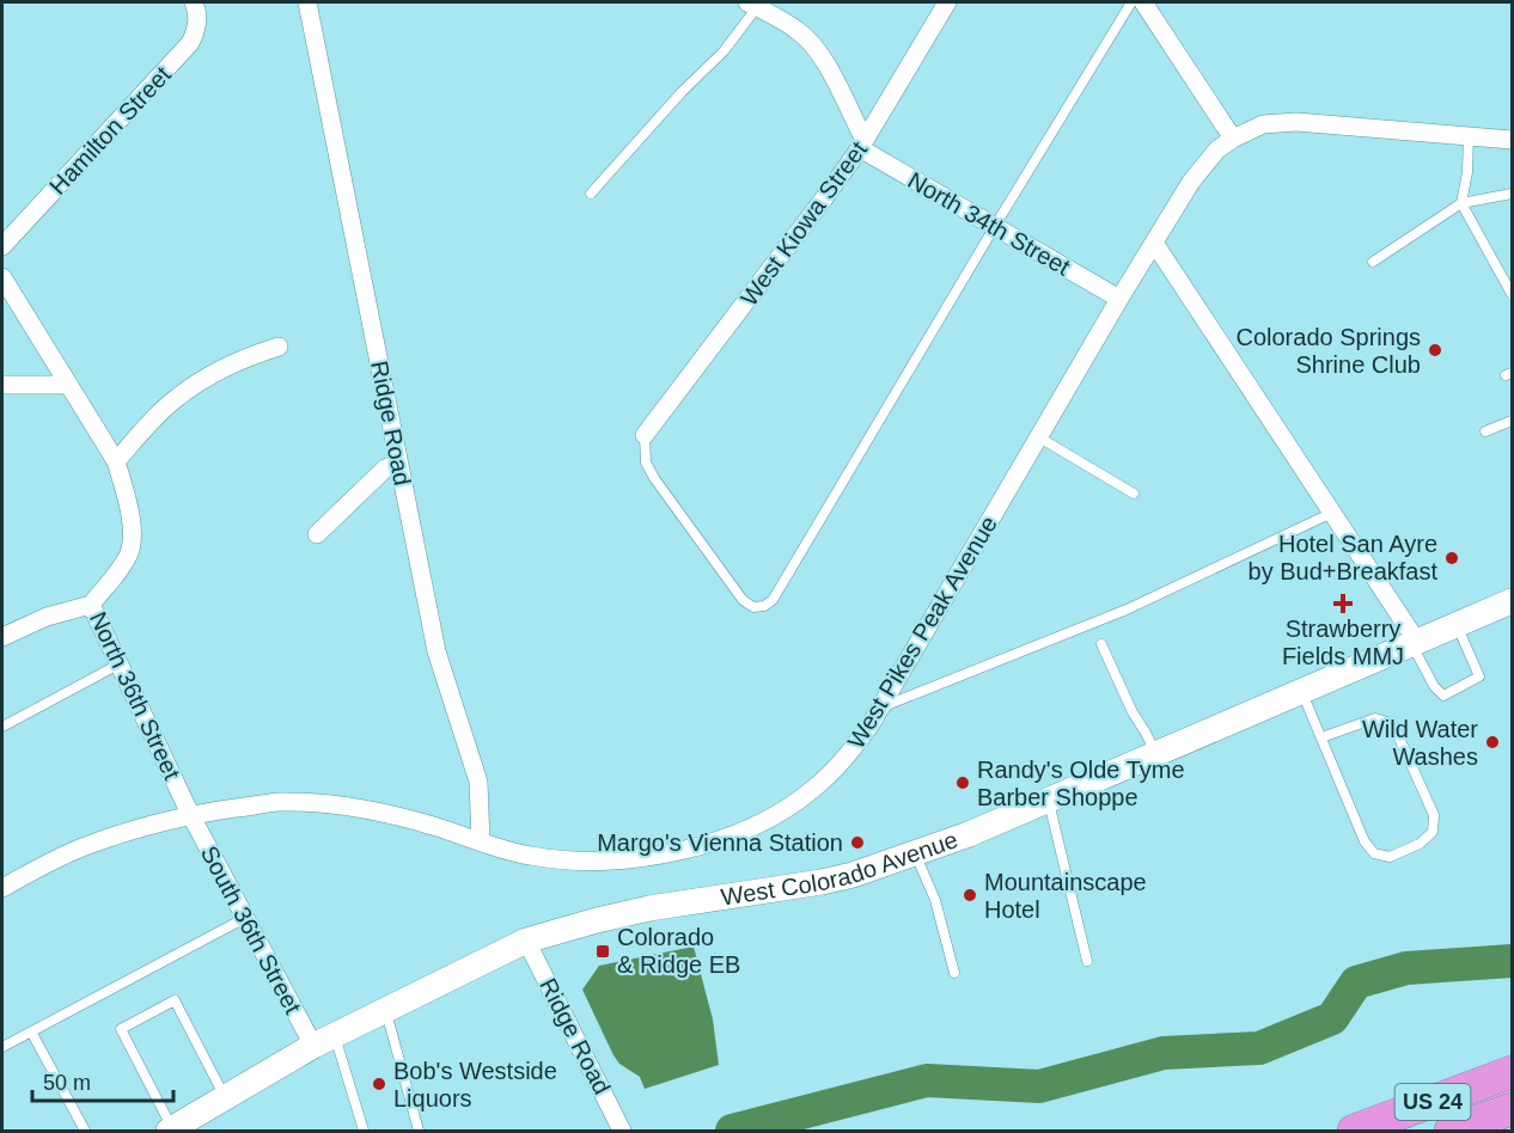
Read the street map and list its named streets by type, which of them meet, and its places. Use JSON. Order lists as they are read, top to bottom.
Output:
{
  "streets": {
    "highway": ["US 24"],
    "main road": ["West Colorado Avenue"],
    "street": [
      "Hamilton Street",
      "West Kiowa Street",
      "North 34th Street",
      "Ridge Road",
      "West Pikes Peak Avenue",
      "North 36th Street",
      "South 36th Street"
    ]
  },
  "crossings": [
    ["West Kiowa Street", "North 34th Street"],
    ["North 34th Street", "West Pikes Peak Avenue"],
    ["Ridge Road", "West Pikes Peak Avenue"],
    ["Ridge Road", "West Colorado Avenue"],
    ["West Pikes Peak Avenue", "North 36th Street"],
    ["West Pikes Peak Avenue", "South 36th Street"],
    ["North 36th Street", "South 36th Street"],
    ["West Colorado Avenue", "South 36th Street"]
  ],
  "places": {
    "other": [
      "Colorado Springs Shrine Club",
      "Hotel San Ayre by Bud+Breakfast",
      "Wild Water Washes",
      "Randy's Olde Tyme Barber Shoppe",
      "Margo's Vienna Station",
      "Mountainscape Hotel",
      "Bob's Westside Liquors"
    ],
    "health": ["Strawberry Fields MMJ"],
    "transit": ["Colorado & Ridge EB"]
  },
  "scale_bar": "50 m"
}
